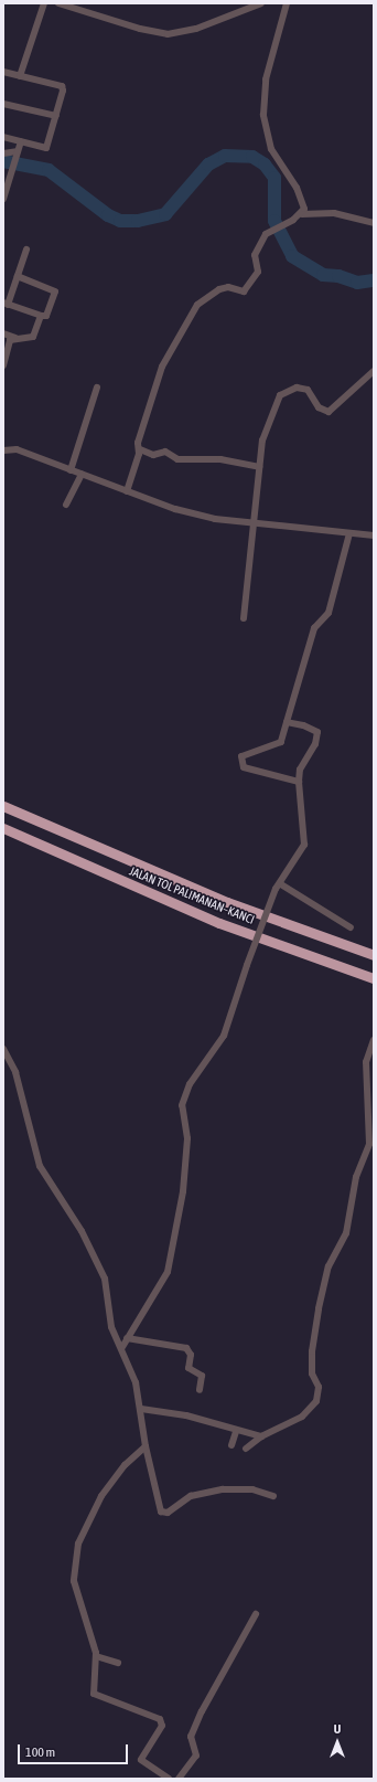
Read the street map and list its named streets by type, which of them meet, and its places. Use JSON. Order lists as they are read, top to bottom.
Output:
{
  "streets": {
    "highway": ["JALAN TOL PALIMANAN–KANCI"]
  },
  "scale_bar": "100 m",
  "north": "top"
}
